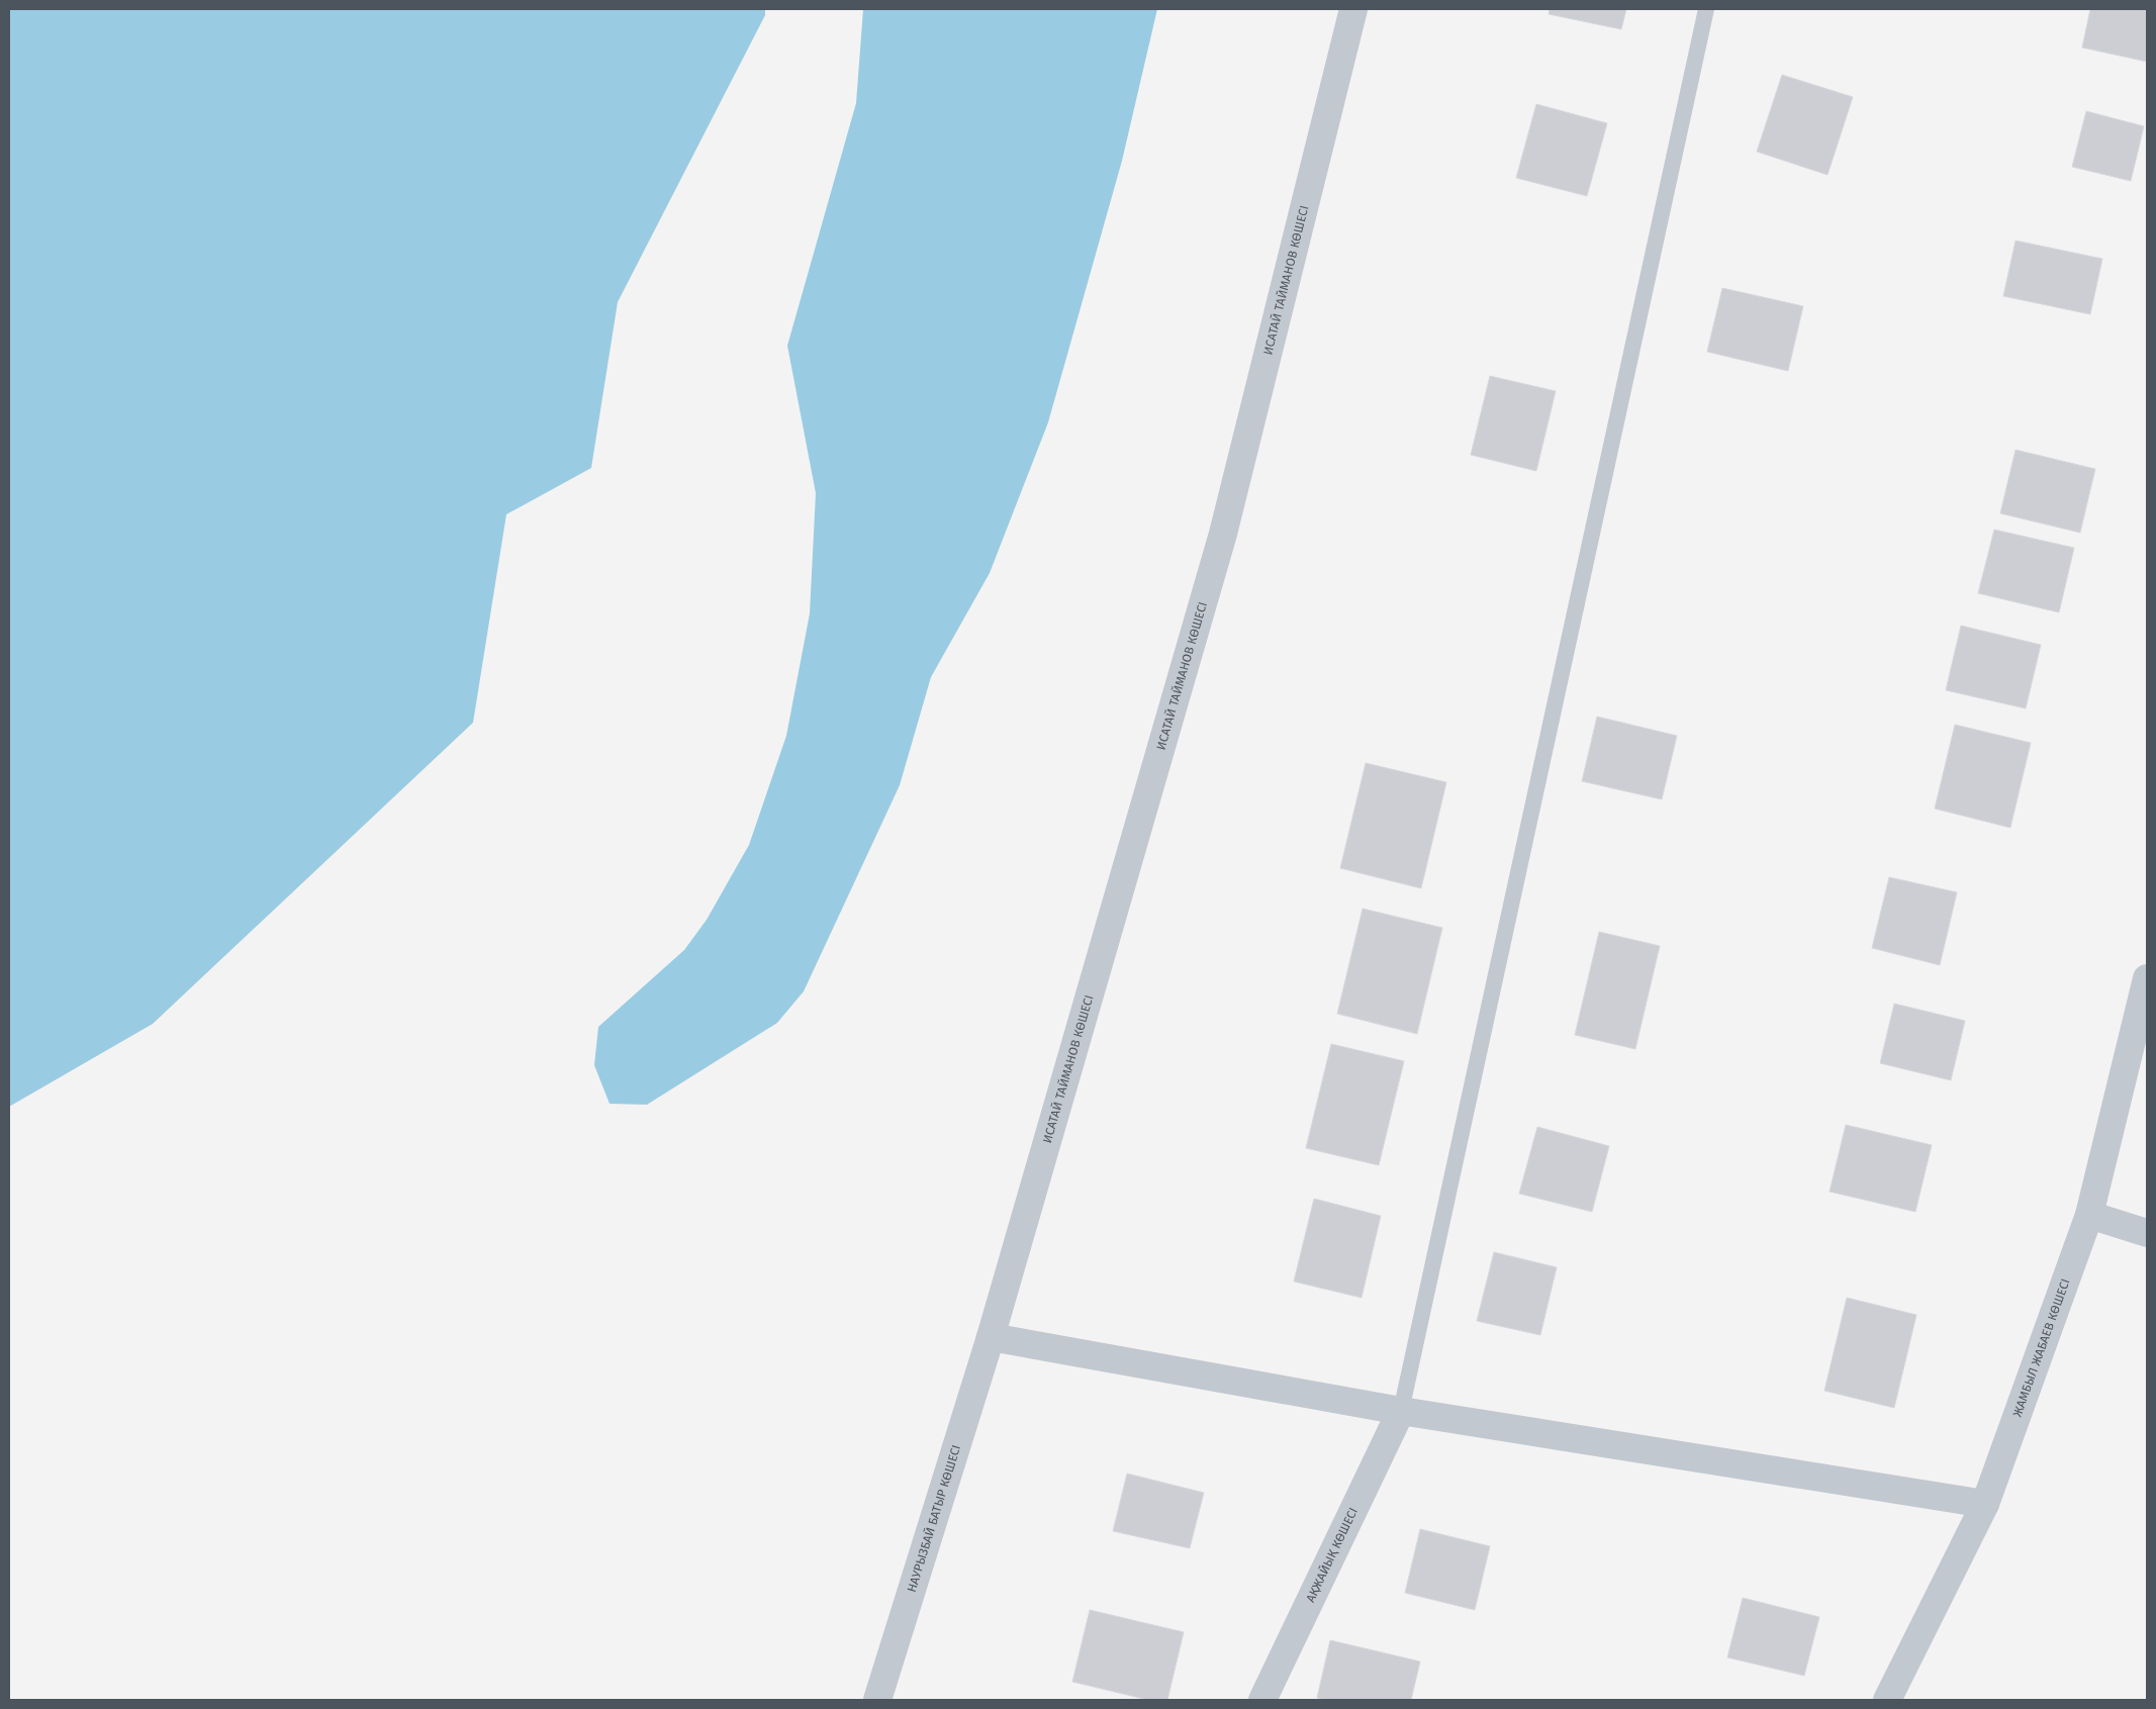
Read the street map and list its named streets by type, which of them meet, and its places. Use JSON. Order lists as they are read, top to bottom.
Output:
{
  "streets": {
    "street": [
      "ИСАТАЙ ТАЙМАНОВ КӨШЕСІ",
      "ЖАМБЫЛ ЖАБАЕВ КӨШЕСІ",
      "НАУРЫЗБАЙ БАТЫР КӨШЕСІ",
      "АҚЖАЙЫҚ КӨШЕСІ"
    ]
  },
  "crossings": [
    ["ИСАТАЙ ТАЙМАНОВ КӨШЕСІ", "НАУРЫЗБАЙ БАТЫР КӨШЕСІ"]
  ]
}
